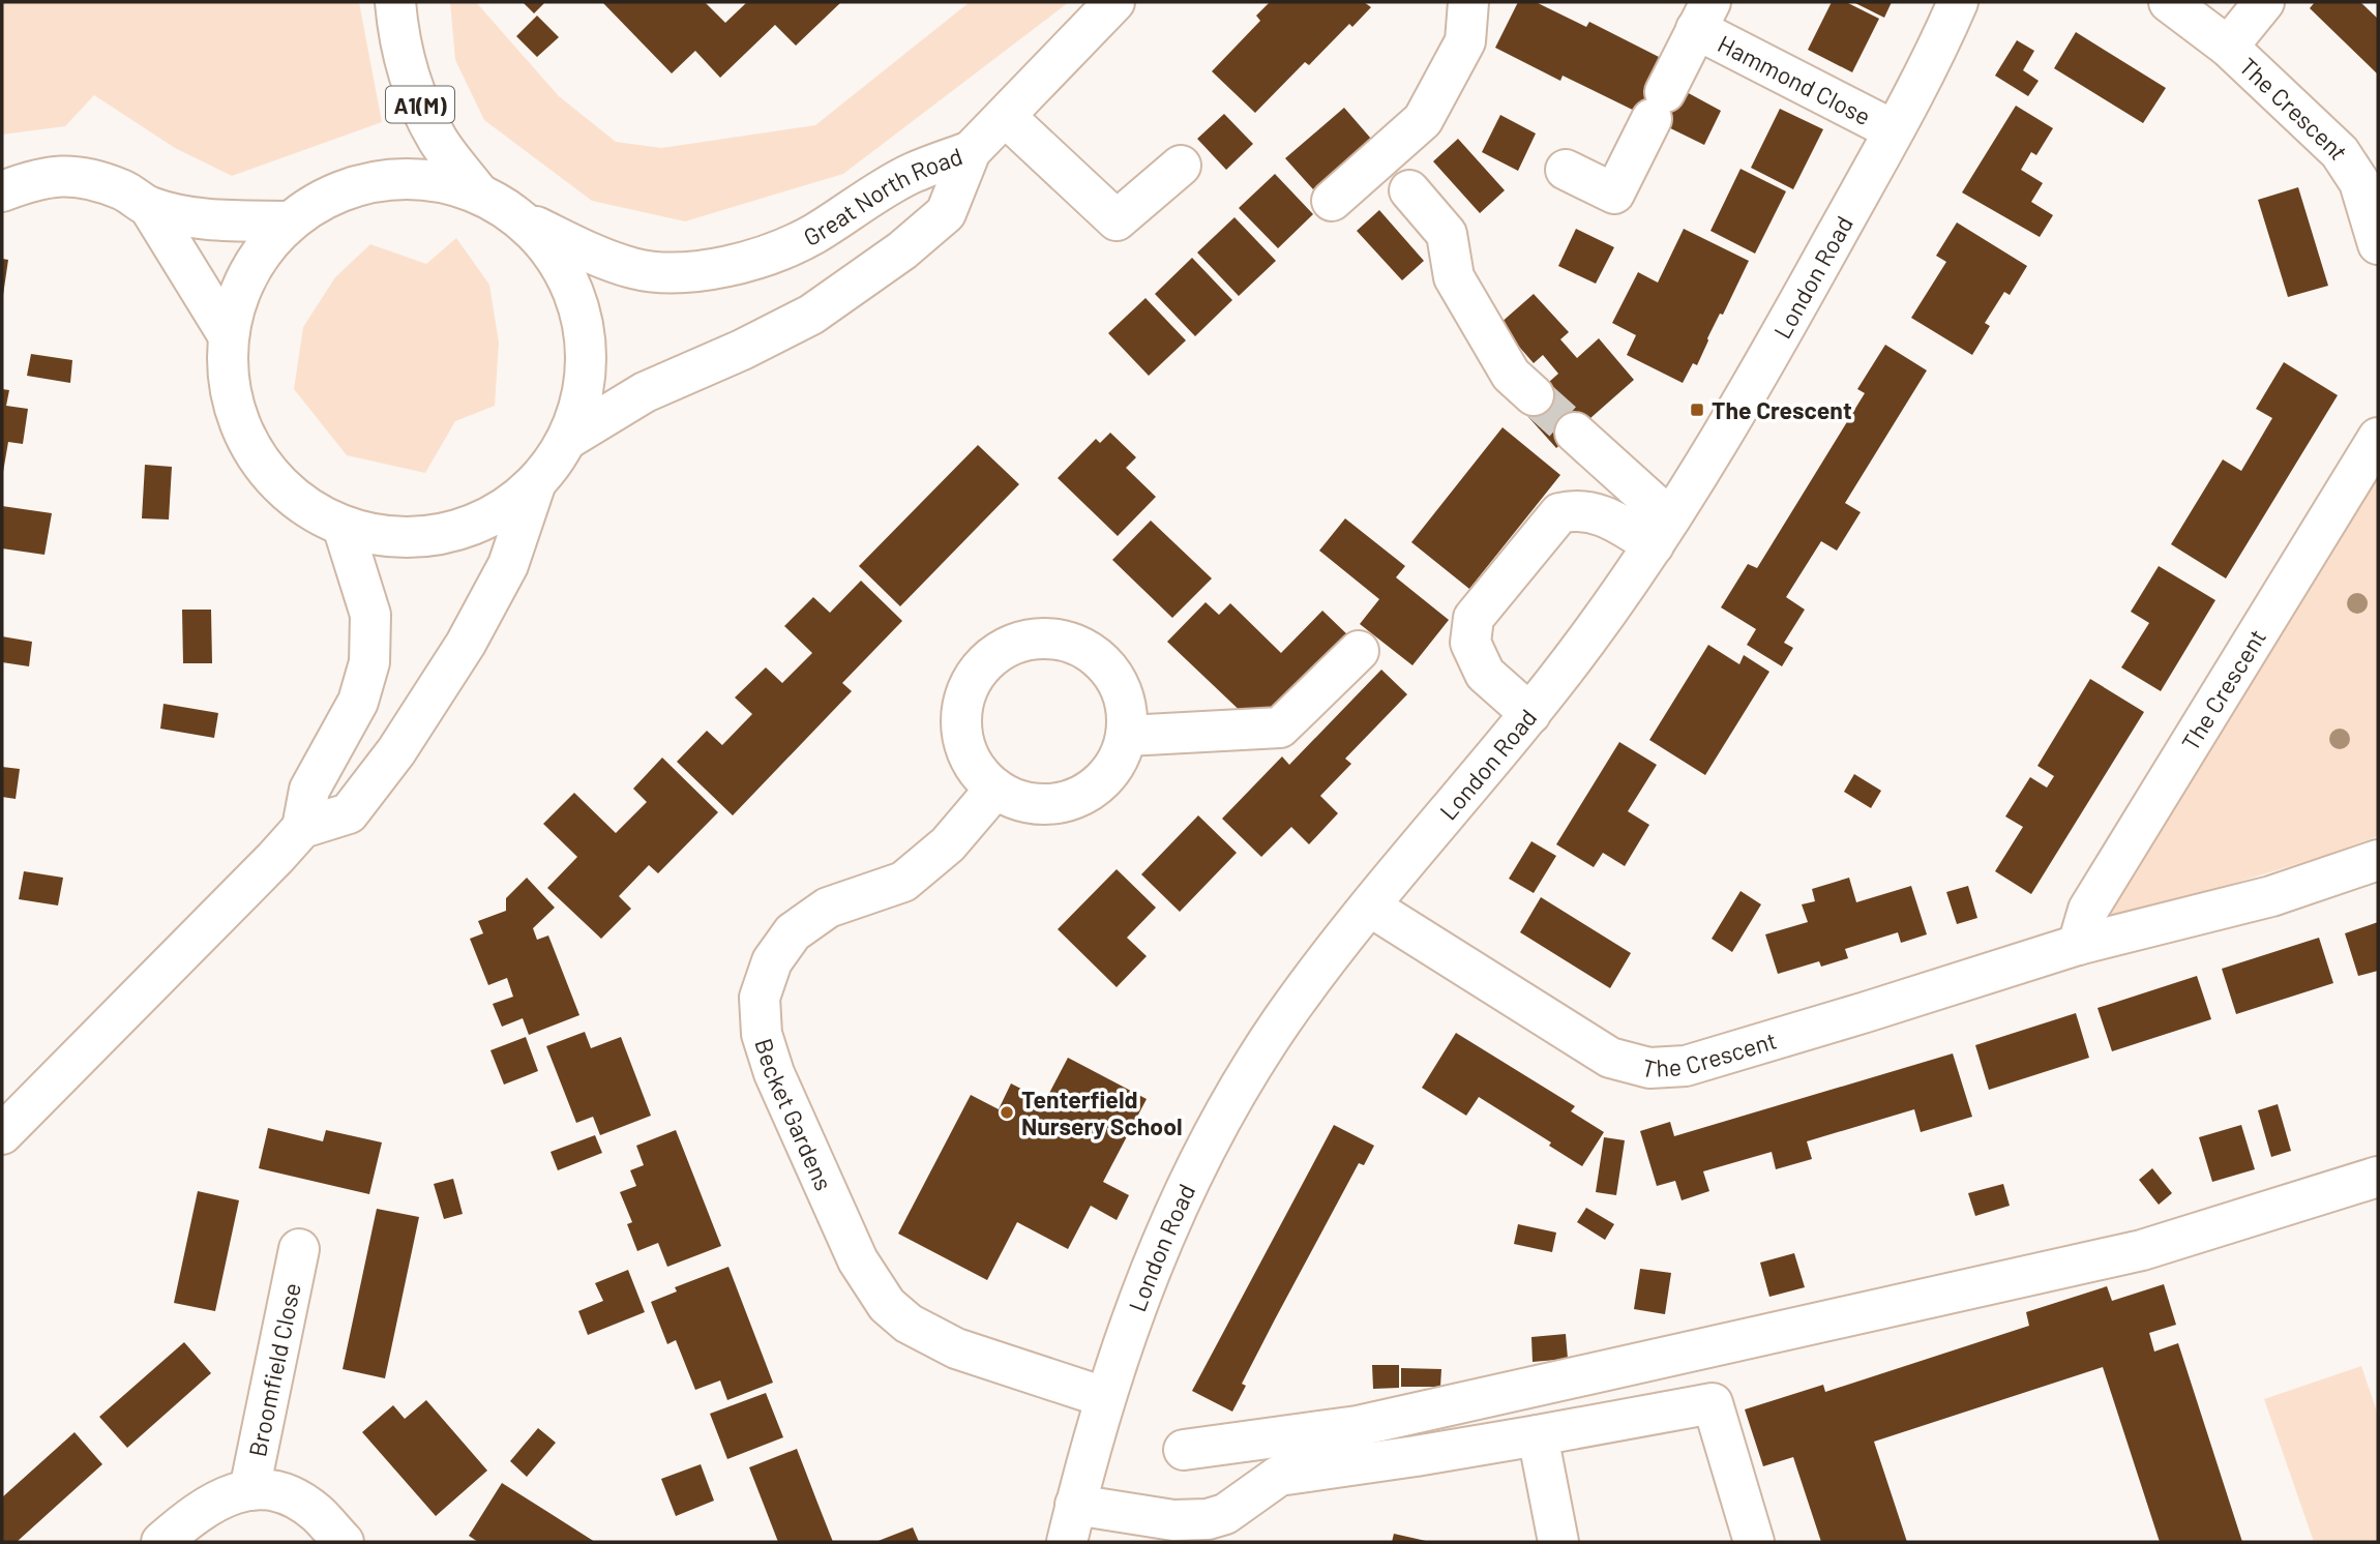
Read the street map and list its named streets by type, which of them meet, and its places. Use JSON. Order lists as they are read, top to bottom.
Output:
{
  "streets": {
    "main road": [
      "Hammond Close",
      "A1(M)",
      "The Crescent",
      "Great North Road",
      "London Road",
      "Becket Gardens",
      "Broomfield Close"
    ]
  },
  "crossings": [
    ["Hammond Close", "London Road"],
    ["The Crescent", "London Road"],
    ["London Road", "Becket Gardens"]
  ],
  "places": {
    "transit": ["The Crescent"],
    "other": ["Tenterfield Nursery School"]
  }
}
